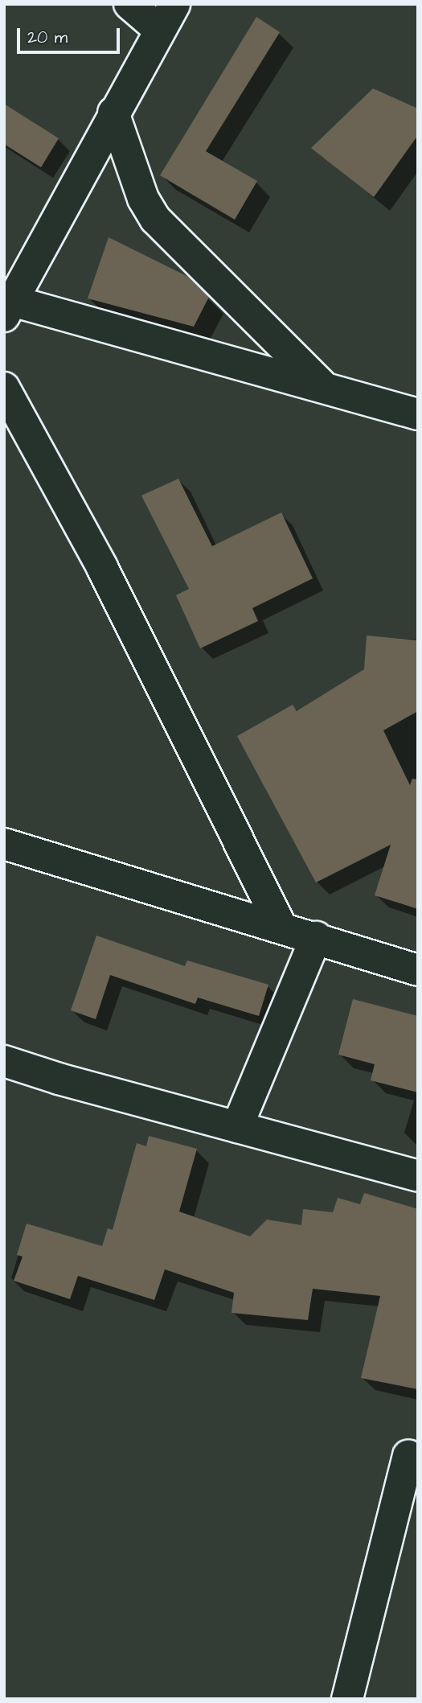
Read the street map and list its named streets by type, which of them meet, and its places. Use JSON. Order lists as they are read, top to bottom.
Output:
{
  "scale_bar": "20 m"
}
